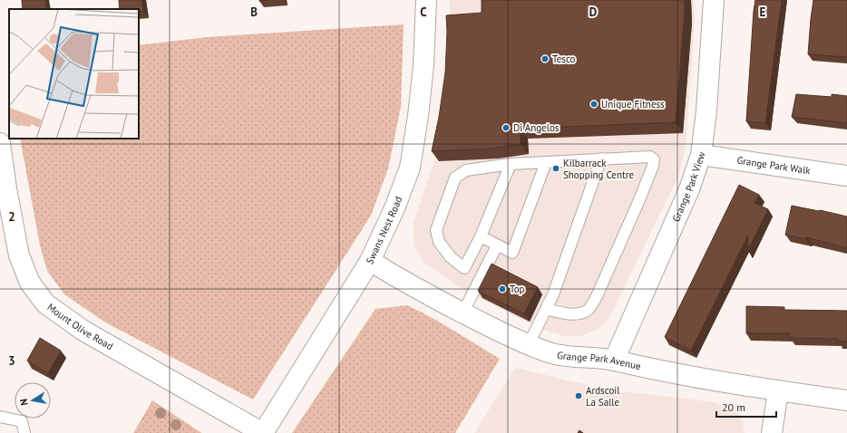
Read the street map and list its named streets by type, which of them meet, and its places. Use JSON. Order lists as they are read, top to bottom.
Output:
{
  "streets": {
    "street": [
      "Grange Park Walk",
      "Grange Park View",
      "Swans Nest Road",
      "Mount Olive Road",
      "Grange Park Avenue"
    ]
  },
  "crossings": [
    ["Grange Park Walk", "Grange Park View"],
    ["Grange Park View", "Grange Park Avenue"],
    ["Swans Nest Road", "Mount Olive Road"],
    ["Swans Nest Road", "Grange Park Avenue"]
  ],
  "places": [
    "Tesco",
    "Unique Fitness",
    "Di Angelos",
    "Kilbarrack Shopping Centre",
    "Top",
    "Ardscoil La Salle"
  ],
  "scale_bar": "20 m",
  "north": "left",
  "grid": {
    "columns": [
      "B",
      "C",
      "D",
      "E"
    ],
    "rows": ["2", "3"]
  }
}
